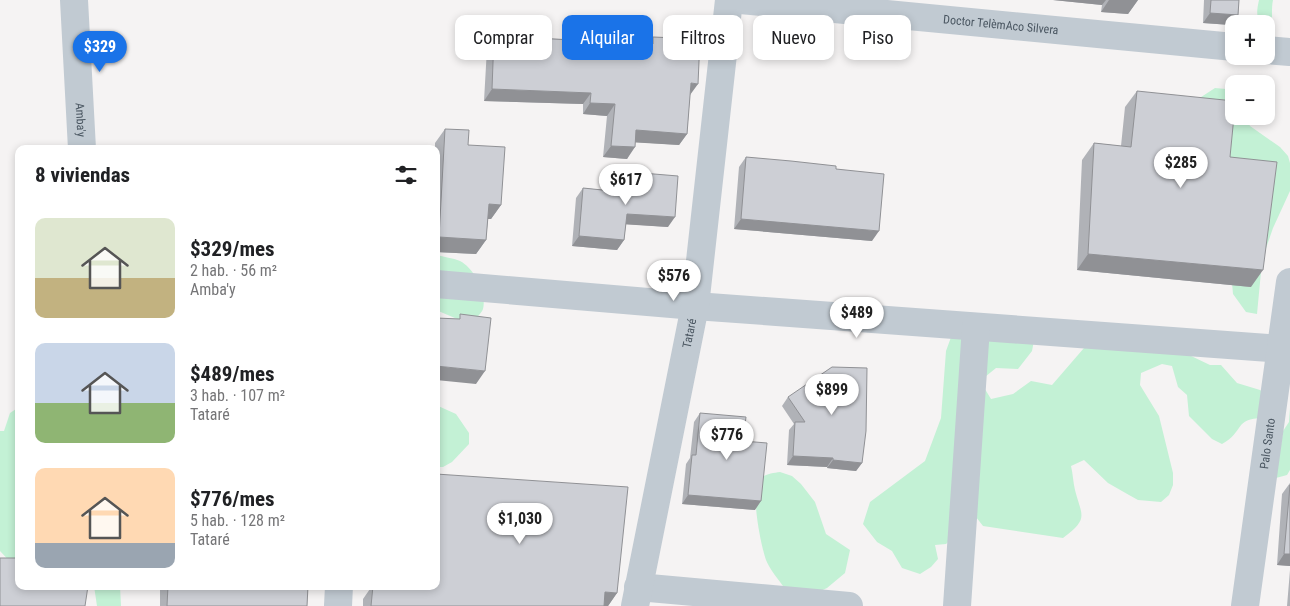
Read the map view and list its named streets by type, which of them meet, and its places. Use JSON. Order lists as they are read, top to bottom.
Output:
{
  "streets": {
    "street": [
      "Doctor TelèmAco Silvera",
      "Amba'y",
      "Tataré",
      "Palo Santo"
    ]
  },
  "page": {
    "map_buttons": ["+", "−"],
    "chip": [
      "Comprar",
      "Alquilar",
      "Filtros",
      "Nuevo",
      "Piso"
    ],
    "price": [
      "$329",
      "$285",
      "$617",
      "$576",
      "$489",
      "$899",
      "$776",
      "$1,030"
    ],
    "heading": "8 viviendas",
    "list": [
      {
        "name": "$329/mes",
        "note": "2 hab. · 56 m² · Amba'y"
      },
      {
        "name": "$489/mes",
        "note": "3 hab. · 107 m² · Tataré"
      },
      {
        "name": "$776/mes",
        "note": "5 hab. · 128 m² · Tataré"
      }
    ]
  }
}
